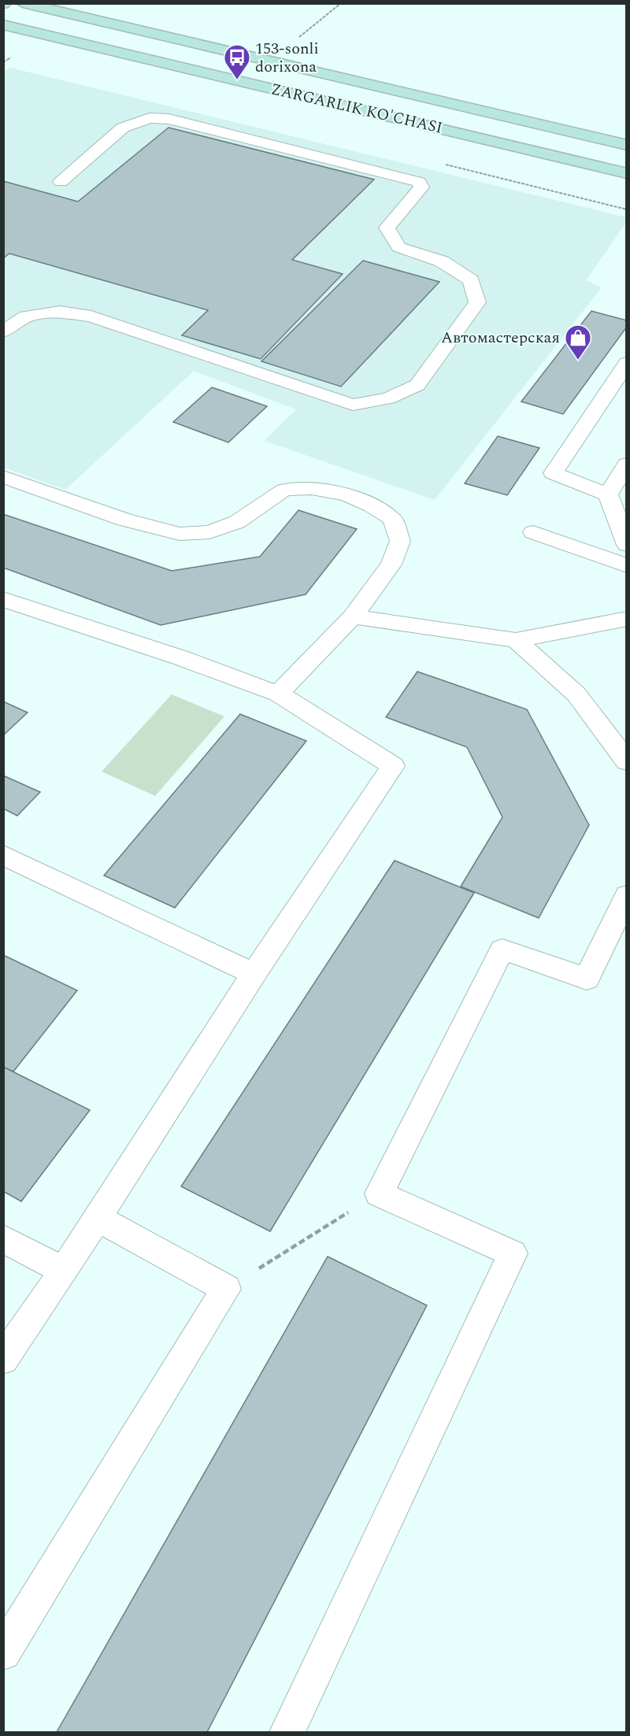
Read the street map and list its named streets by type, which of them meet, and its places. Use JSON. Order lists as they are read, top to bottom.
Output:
{
  "streets": {
    "main road": ["ZARGARLIK KO'CHASI"]
  },
  "places": {
    "bus stop": ["153-sonli dorixona"],
    "shop": ["Автомастерская"]
  }
}
